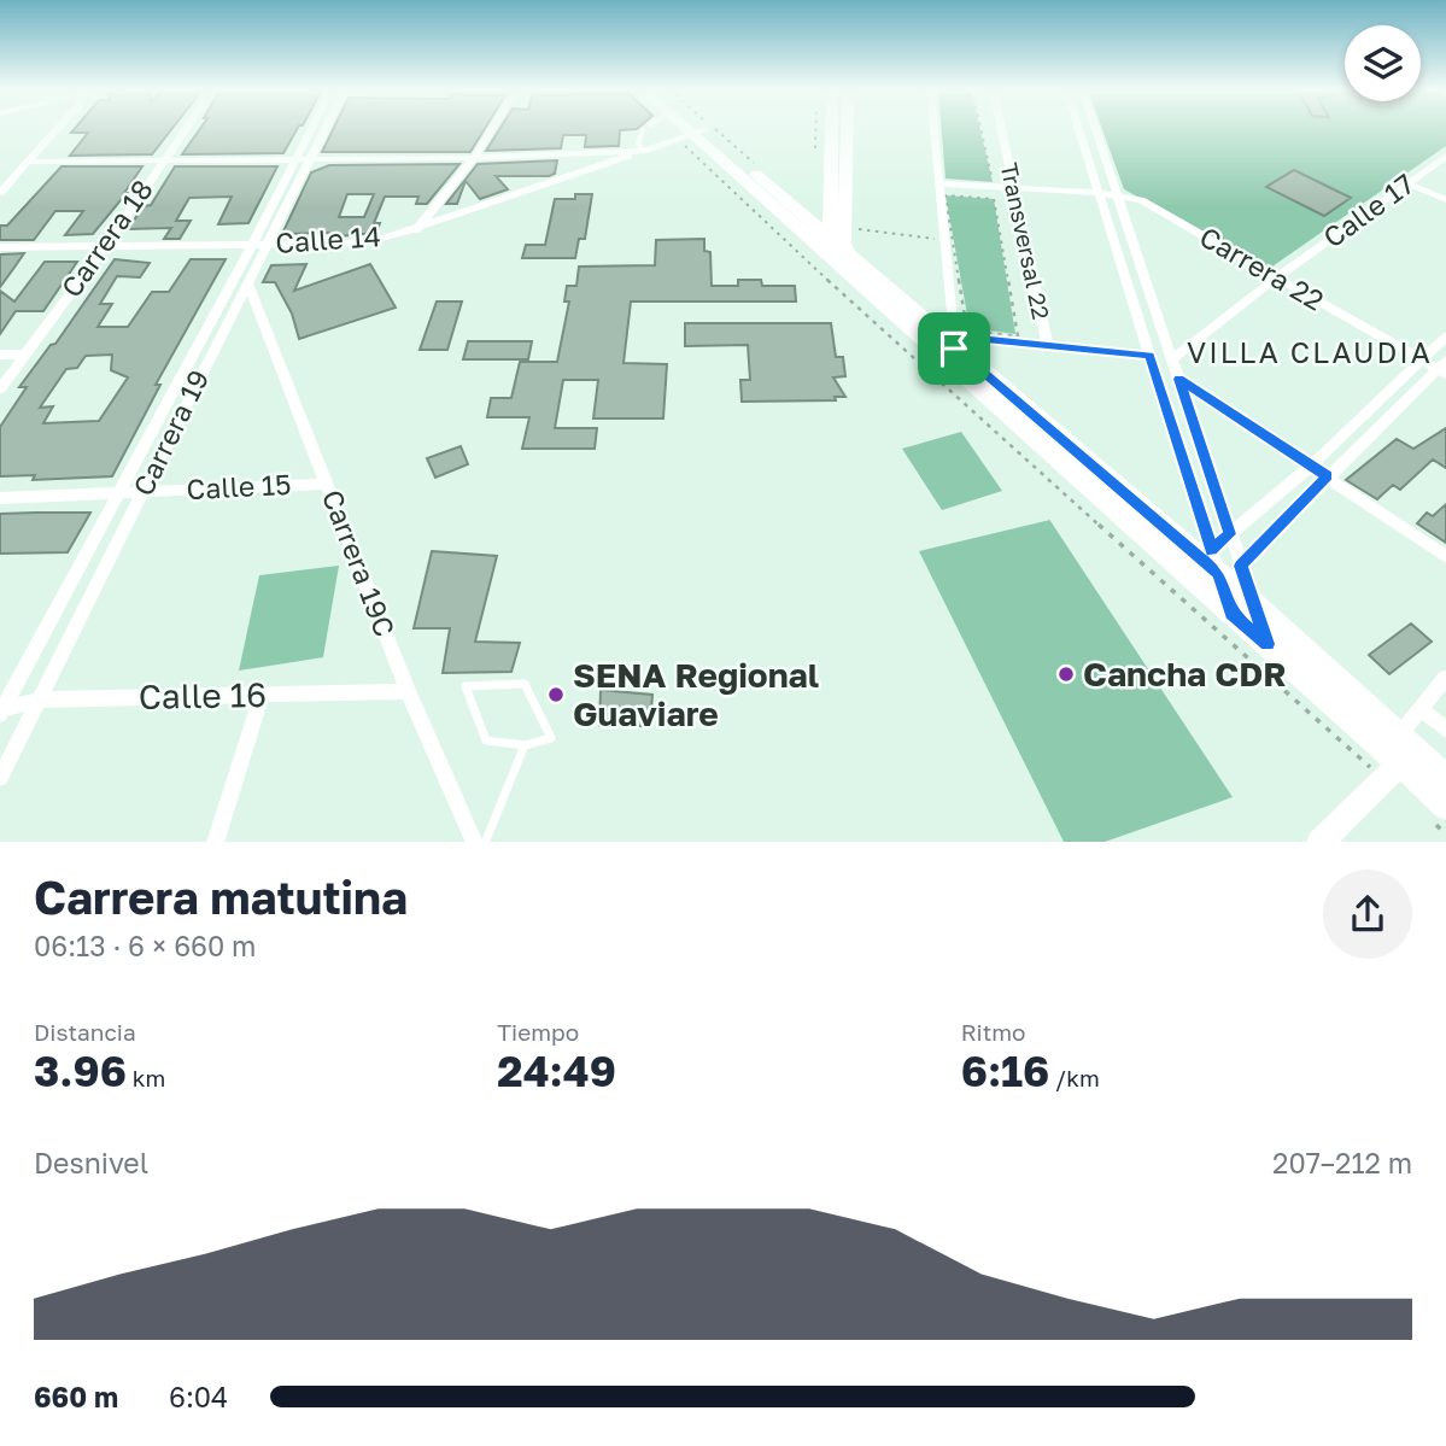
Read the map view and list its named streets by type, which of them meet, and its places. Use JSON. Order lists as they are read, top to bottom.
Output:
{
  "streets": {
    "street": [
      "Calle 17",
      "Carrera 18",
      "Calle 14",
      "Transversal 22",
      "Carrera 22",
      "Carrera 19",
      "Calle 15",
      "Carrera 19C",
      "Calle 16"
    ]
  },
  "crossings": [
    ["Calle 17", "Carrera 22"],
    ["Carrera 18", "Calle 14"],
    ["Calle 14", "Carrera 19"],
    ["Transversal 22", "Carrera 22"],
    ["Carrera 19", "Calle 15"],
    ["Carrera 19", "Carrera 19C"],
    ["Carrera 19", "Calle 16"],
    ["Calle 15", "Carrera 19C"],
    ["Carrera 19C", "Calle 16"]
  ],
  "districts": ["VILLA CLAUDIA"],
  "places": ["Cancha CDR", "SENA Regional Guaviare"],
  "page": {
    "heading": ["Carrera matutina", "06:13 · 6 × 660 m"],
    "stats": [
      ["Distancia", "3.96 km"],
      ["Tiempo", "24:49"],
      ["Ritmo", "6:16 /km"]
    ],
    "chart": ["Desnivel", "207–212 m"],
    "list": [
      {
        "name": "660 m",
        "note": "6:04"
      }
    ]
  }
}
